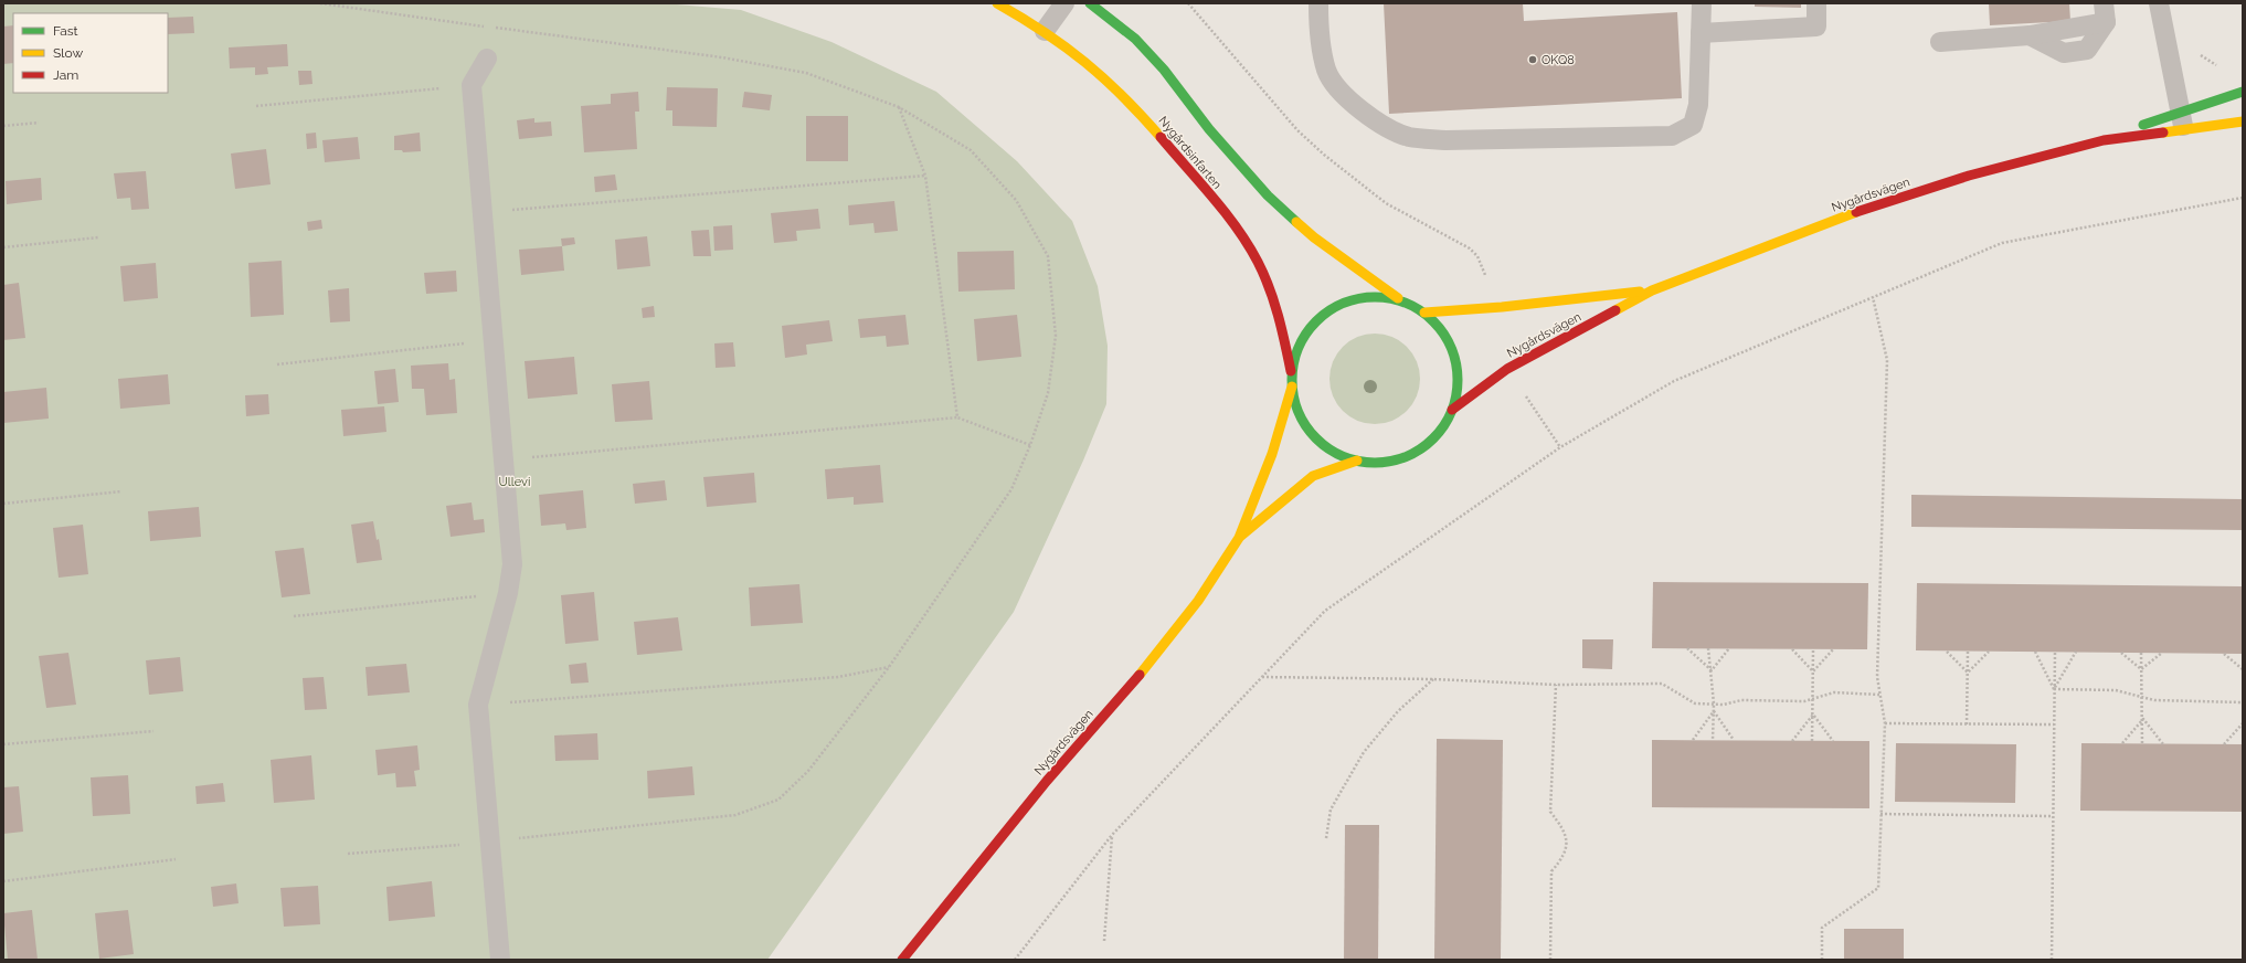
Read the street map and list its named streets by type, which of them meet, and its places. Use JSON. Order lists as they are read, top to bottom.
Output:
{
  "streets": {
    "street": ["Nygårdsinfarten", "Nygårdsvägen"]
  },
  "parks": ["Ullevi"],
  "places": ["OKQ8"],
  "legend": ["Fast", "Slow", "Jam"]
}
